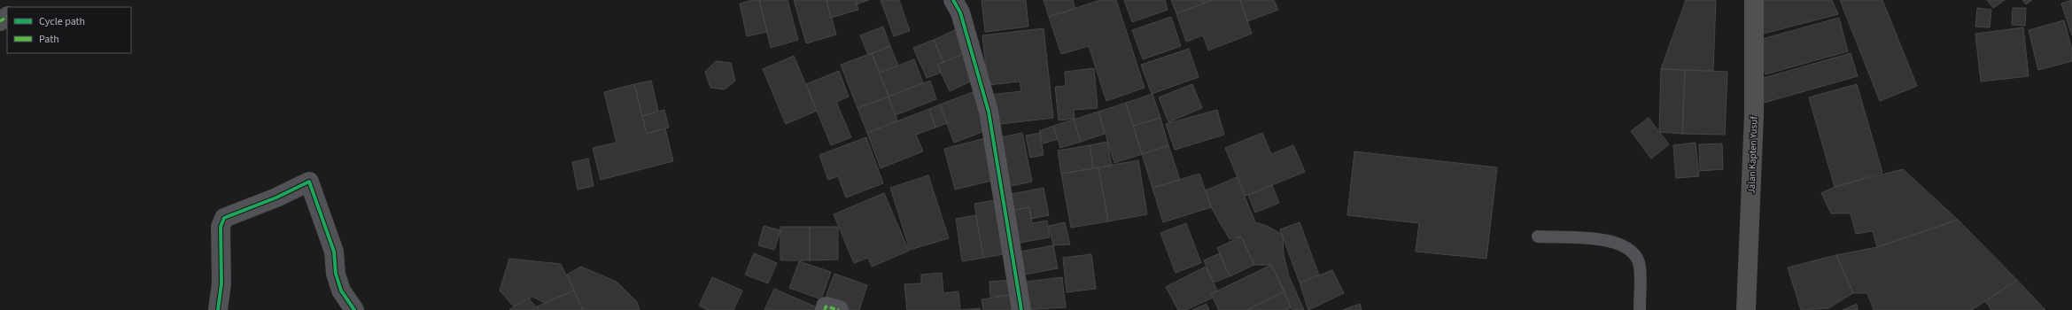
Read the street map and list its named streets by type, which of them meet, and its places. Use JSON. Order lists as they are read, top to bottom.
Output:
{
  "streets": {
    "main road": ["Jalan Kapten Yusuf"]
  },
  "legend": ["Cycle path", "Path"]
}
